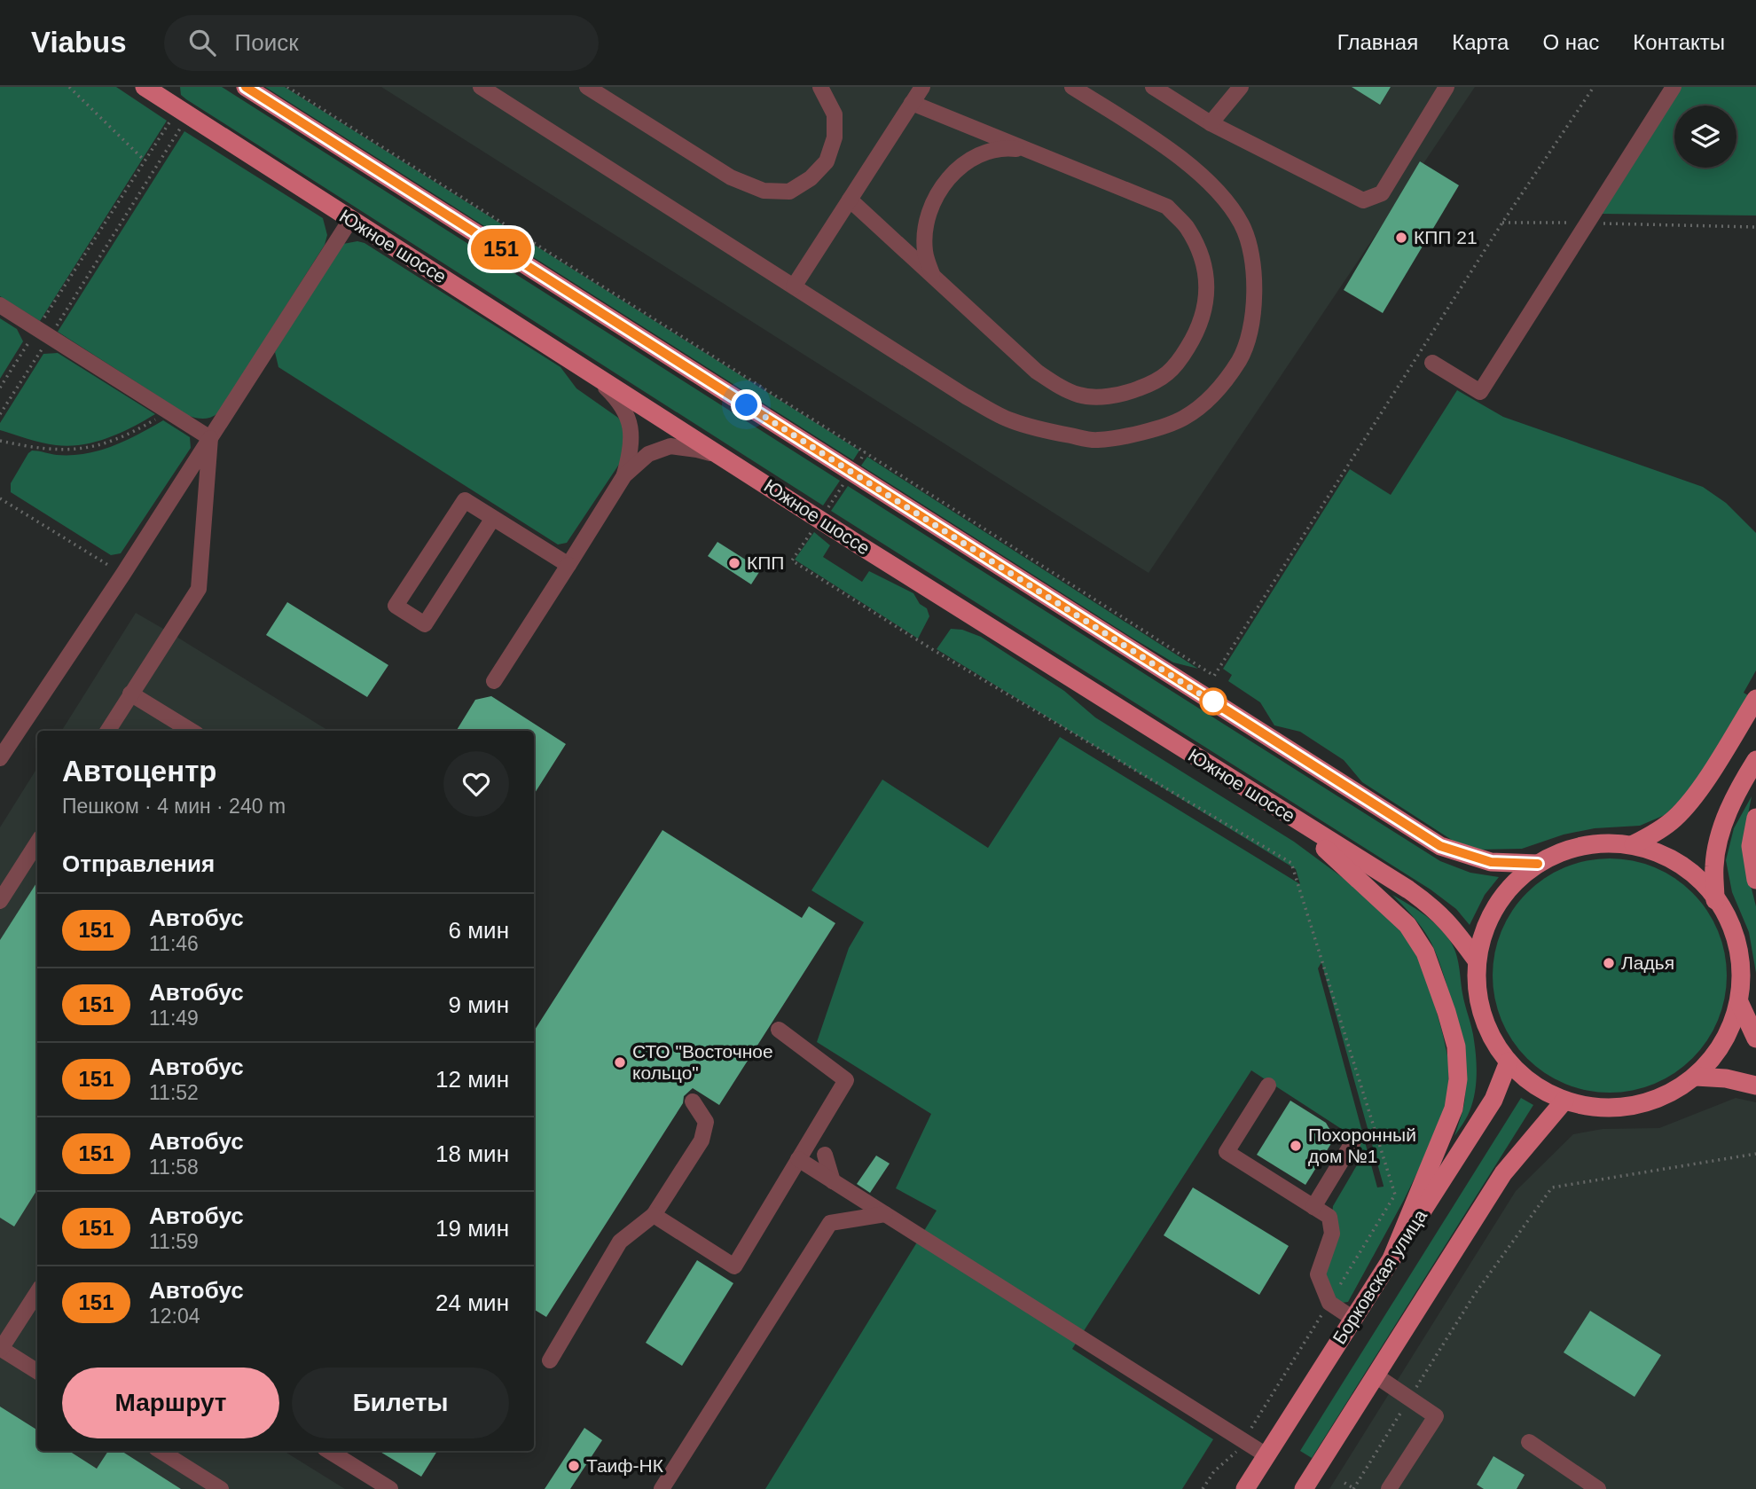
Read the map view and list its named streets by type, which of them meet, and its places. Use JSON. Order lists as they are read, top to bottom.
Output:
{
  "streets": {
    "main road": ["Южное шоссе", "Борковская улица"]
  },
  "places": [
    "КПП 21",
    "КПП",
    "Ладья",
    "СТО \"Восточное кольцо\"",
    "Похоронный дом №1",
    "Таиф-НК"
  ],
  "lines": ["bus line 151"],
  "page": {
    "header": "Viabus",
    "search": "Поиск",
    "nav": [
      "Главная",
      "Карта",
      "О нас",
      "Контакты"
    ],
    "on_map": "151",
    "heading": [
      ["Автоцентр", "Пешком · 4 мин · 240 m"],
      "Отправления"
    ],
    "list": [
      {
        "mark": "151",
        "name": "Автобус",
        "note": "11:46",
        "value": "6 мин"
      },
      {
        "mark": "151",
        "name": "Автобус",
        "note": "11:49",
        "value": "9 мин"
      },
      {
        "mark": "151",
        "name": "Автобус",
        "note": "11:52",
        "value": "12 мин"
      },
      {
        "mark": "151",
        "name": "Автобус",
        "note": "11:58",
        "value": "18 мин"
      },
      {
        "mark": "151",
        "name": "Автобус",
        "note": "11:59",
        "value": "19 мин"
      },
      {
        "mark": "151",
        "name": "Автобус",
        "note": "12:04",
        "value": "24 мин"
      }
    ],
    "buttons": ["Маршрут", "Билеты"]
  }
}
